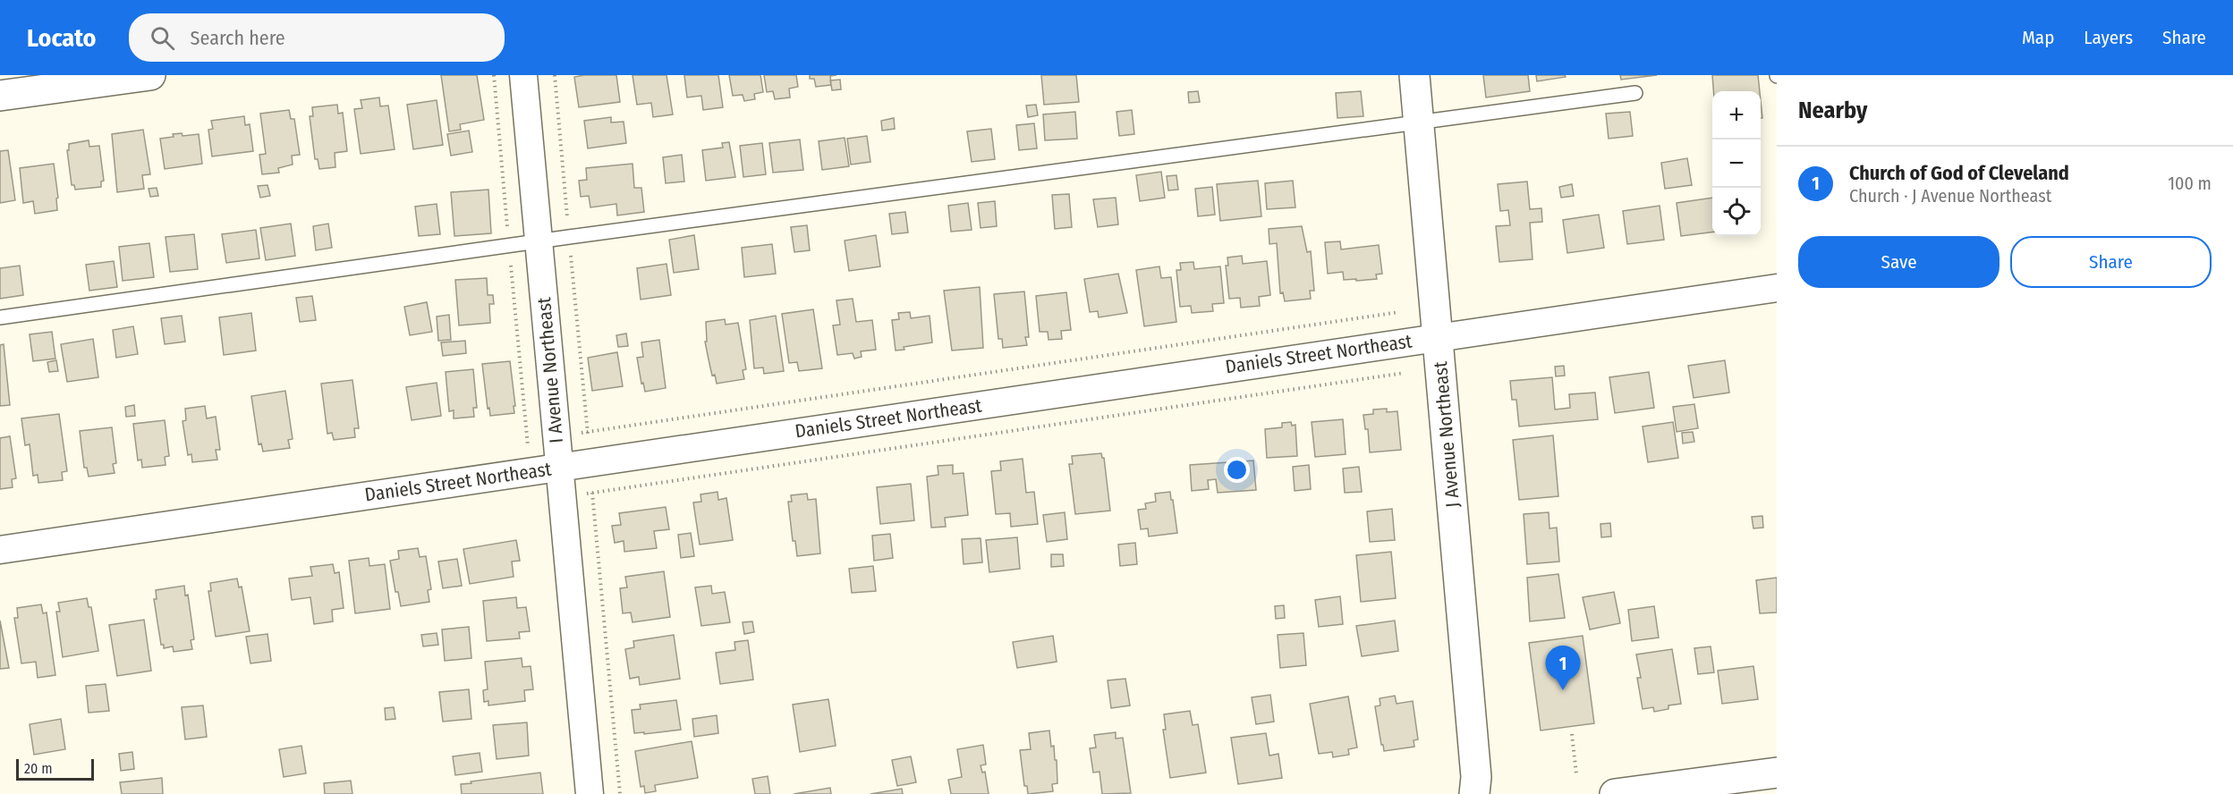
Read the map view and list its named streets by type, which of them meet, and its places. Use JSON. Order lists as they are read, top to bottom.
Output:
{
  "streets": {
    "street": ["Daniels Street Northeast", "I Avenue Northeast", "J Avenue Northeast"]
  },
  "crossings": [
    ["Daniels Street Northeast", "I Avenue Northeast"],
    ["Daniels Street Northeast", "J Avenue Northeast"]
  ],
  "scale_bar": "20 m",
  "page": {
    "header": "Locato",
    "search": "Search here",
    "nav": ["Map", "Layers", "Share"],
    "heading": "Nearby",
    "map_buttons": ["+", "−"],
    "list": [
      {
        "mark": "1",
        "name": "Church of God of Cleveland",
        "note": "Church · J Avenue Northeast",
        "value": "100 m"
      }
    ],
    "buttons": ["Save", "Share"],
    "pins": "1",
    "scale": "20 m"
  }
}
